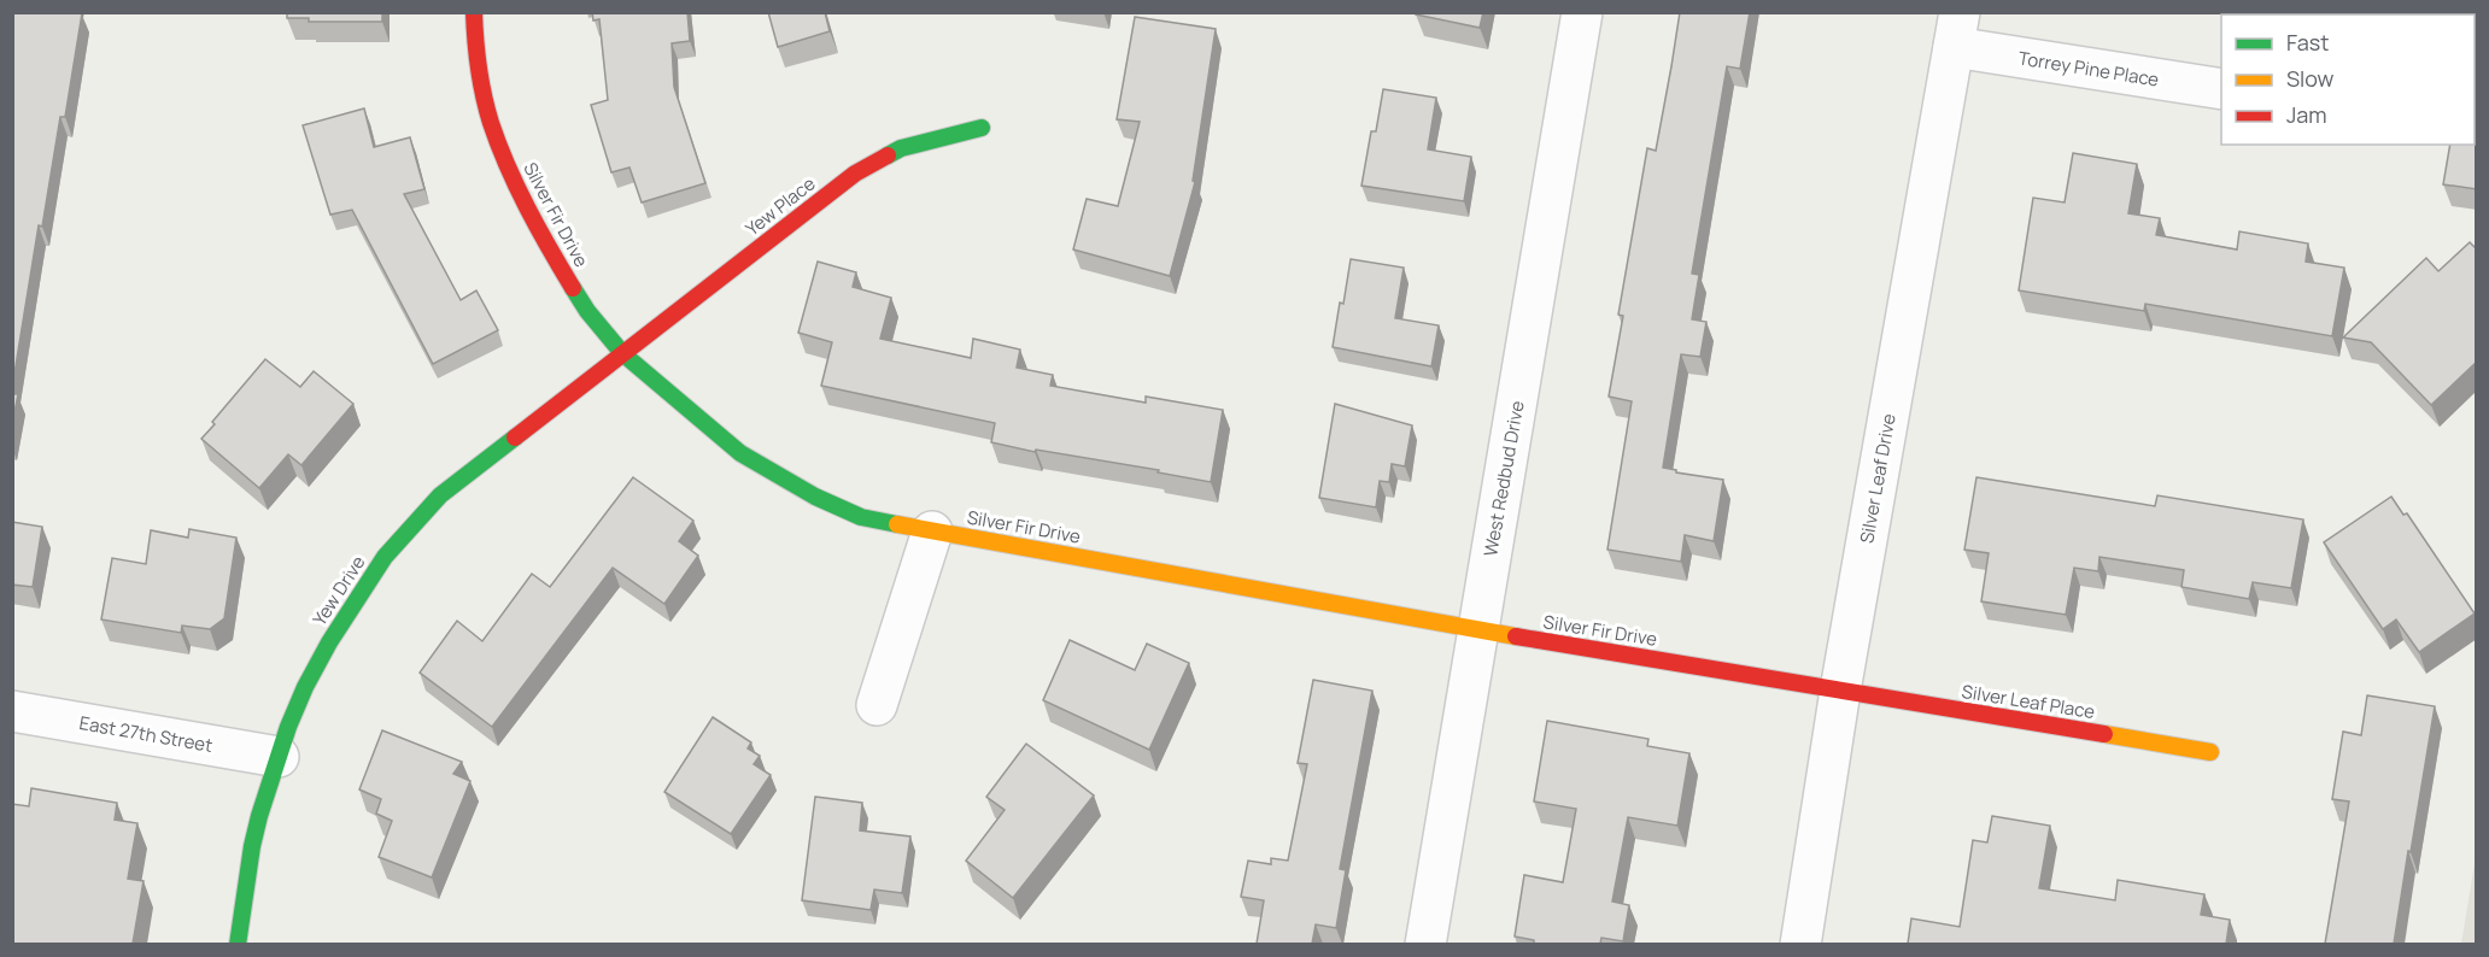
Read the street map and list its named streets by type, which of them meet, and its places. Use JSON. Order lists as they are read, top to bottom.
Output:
{
  "streets": {
    "street": [
      "Torrey Pine Place",
      "Yew Place",
      "Silver Fir Drive",
      "West Redbud Drive",
      "Silver Leaf Drive",
      "Yew Drive",
      "Silver Leaf Place",
      "East 27th Street"
    ]
  },
  "crossings": [
    ["Torrey Pine Place", "Silver Leaf Drive"],
    ["Yew Place", "Silver Fir Drive"],
    ["Yew Place", "Yew Drive"],
    ["Silver Fir Drive", "West Redbud Drive"],
    ["Silver Fir Drive", "Silver Leaf Drive"],
    ["Silver Fir Drive", "Yew Drive"],
    ["Silver Fir Drive", "Silver Leaf Place"],
    ["Silver Leaf Drive", "Silver Leaf Place"],
    ["Yew Drive", "East 27th Street"]
  ],
  "legend": ["Fast", "Slow", "Jam"]
}
